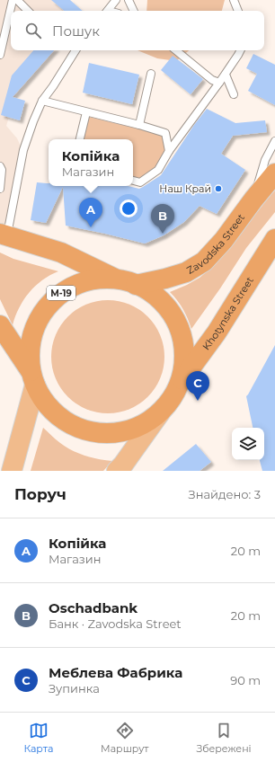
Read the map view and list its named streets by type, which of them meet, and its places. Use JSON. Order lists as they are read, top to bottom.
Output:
{
  "streets": {
    "highway": ["Zavodska Street", "М-19", "Khotynska Street"]
  },
  "crossings": [
    ["Zavodska Street", "М-19"],
    ["М-19", "Khotynska Street"]
  ],
  "places": ["Наш Край"],
  "page": {
    "search": "Пошук",
    "popup": ["Копійка", "Магазин"],
    "pins": ["A", "B", "C"],
    "heading": ["Поруч", "Знайдено: 3"],
    "list": [
      {
        "mark": "A",
        "name": "Копійка",
        "note": "Магазин",
        "value": "20 m"
      },
      {
        "mark": "B",
        "name": "Oschadbank",
        "note": "Банк · Zavodska Street",
        "value": "20 m"
      },
      {
        "mark": "C",
        "name": "Меблева Фабрика",
        "note": "Зупинка",
        "value": "90 m"
      }
    ],
    "nav": ["Карта", "Маршрут", "Збережені"]
  }
}
